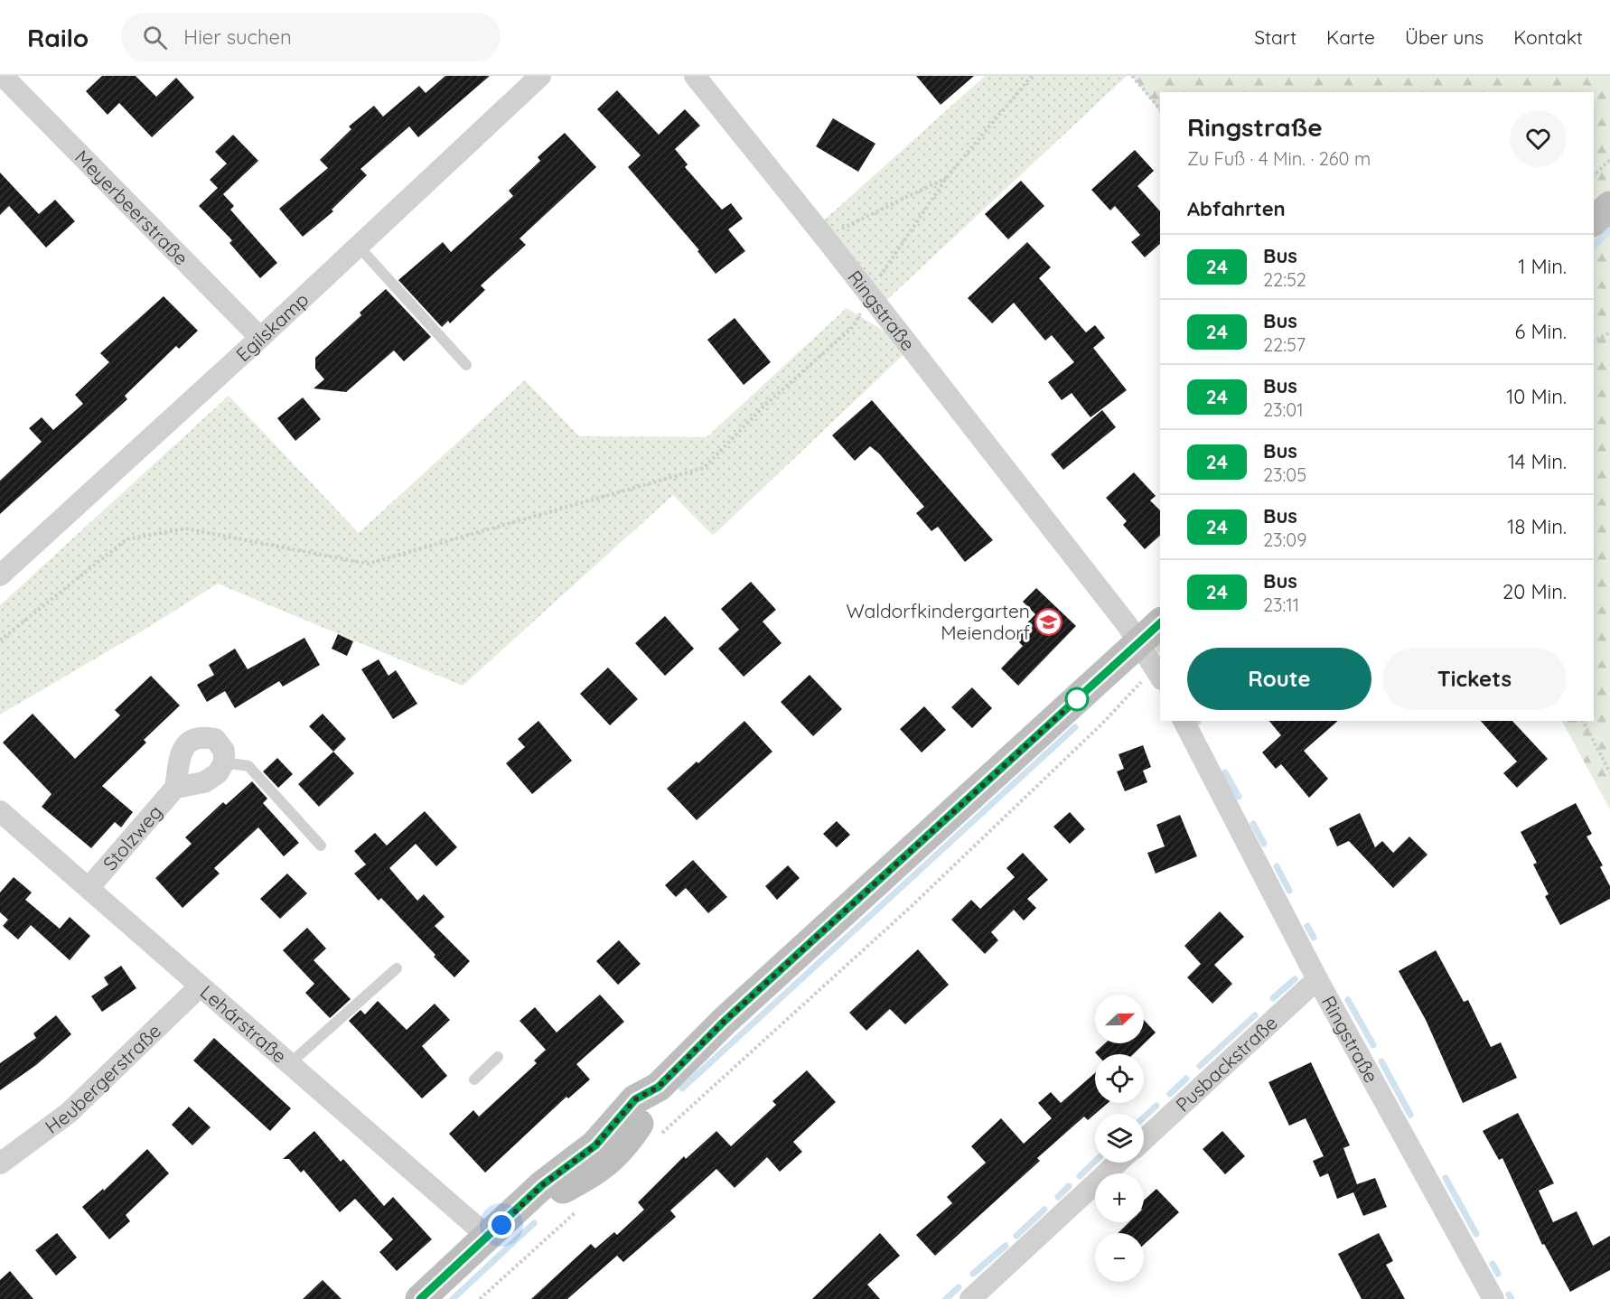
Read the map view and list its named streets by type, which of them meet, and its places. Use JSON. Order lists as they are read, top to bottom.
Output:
{
  "streets": {
    "street": [
      "Meyerbeerstraße",
      "Ringstraße",
      "Egilskamp",
      "Stolzweg",
      "Lehárstraße",
      "Pusbackstraße",
      "Heubergerstraße"
    ]
  },
  "crossings": [
    ["Meyerbeerstraße", "Egilskamp"],
    ["Ringstraße", "Pusbackstraße"],
    ["Stolzweg", "Lehárstraße"],
    ["Lehárstraße", "Heubergerstraße"]
  ],
  "places": {
    "school or university": ["Waldorfkindergarten Meiendorf"]
  },
  "lines": ["bus line 24"],
  "north": "right",
  "page": {
    "header": "Railo",
    "search": "Hier suchen",
    "nav": [
      "Start",
      "Karte",
      "Über uns",
      "Kontakt"
    ],
    "heading": [
      ["Ringstraße", "Zu Fuß · 4 Min. · 260 m"],
      "Abfahrten"
    ],
    "list": [
      {
        "mark": "24",
        "name": "Bus",
        "note": "22:52",
        "value": "1 Min."
      },
      {
        "mark": "24",
        "name": "Bus",
        "note": "22:57",
        "value": "6 Min."
      },
      {
        "mark": "24",
        "name": "Bus",
        "note": "23:01",
        "value": "10 Min."
      },
      {
        "mark": "24",
        "name": "Bus",
        "note": "23:05",
        "value": "14 Min."
      },
      {
        "mark": "24",
        "name": "Bus",
        "note": "23:09",
        "value": "18 Min."
      },
      {
        "mark": "24",
        "name": "Bus",
        "note": "23:11",
        "value": "20 Min."
      }
    ],
    "buttons": ["Route", "Tickets"],
    "map_buttons": ["+", "−"]
  }
}
